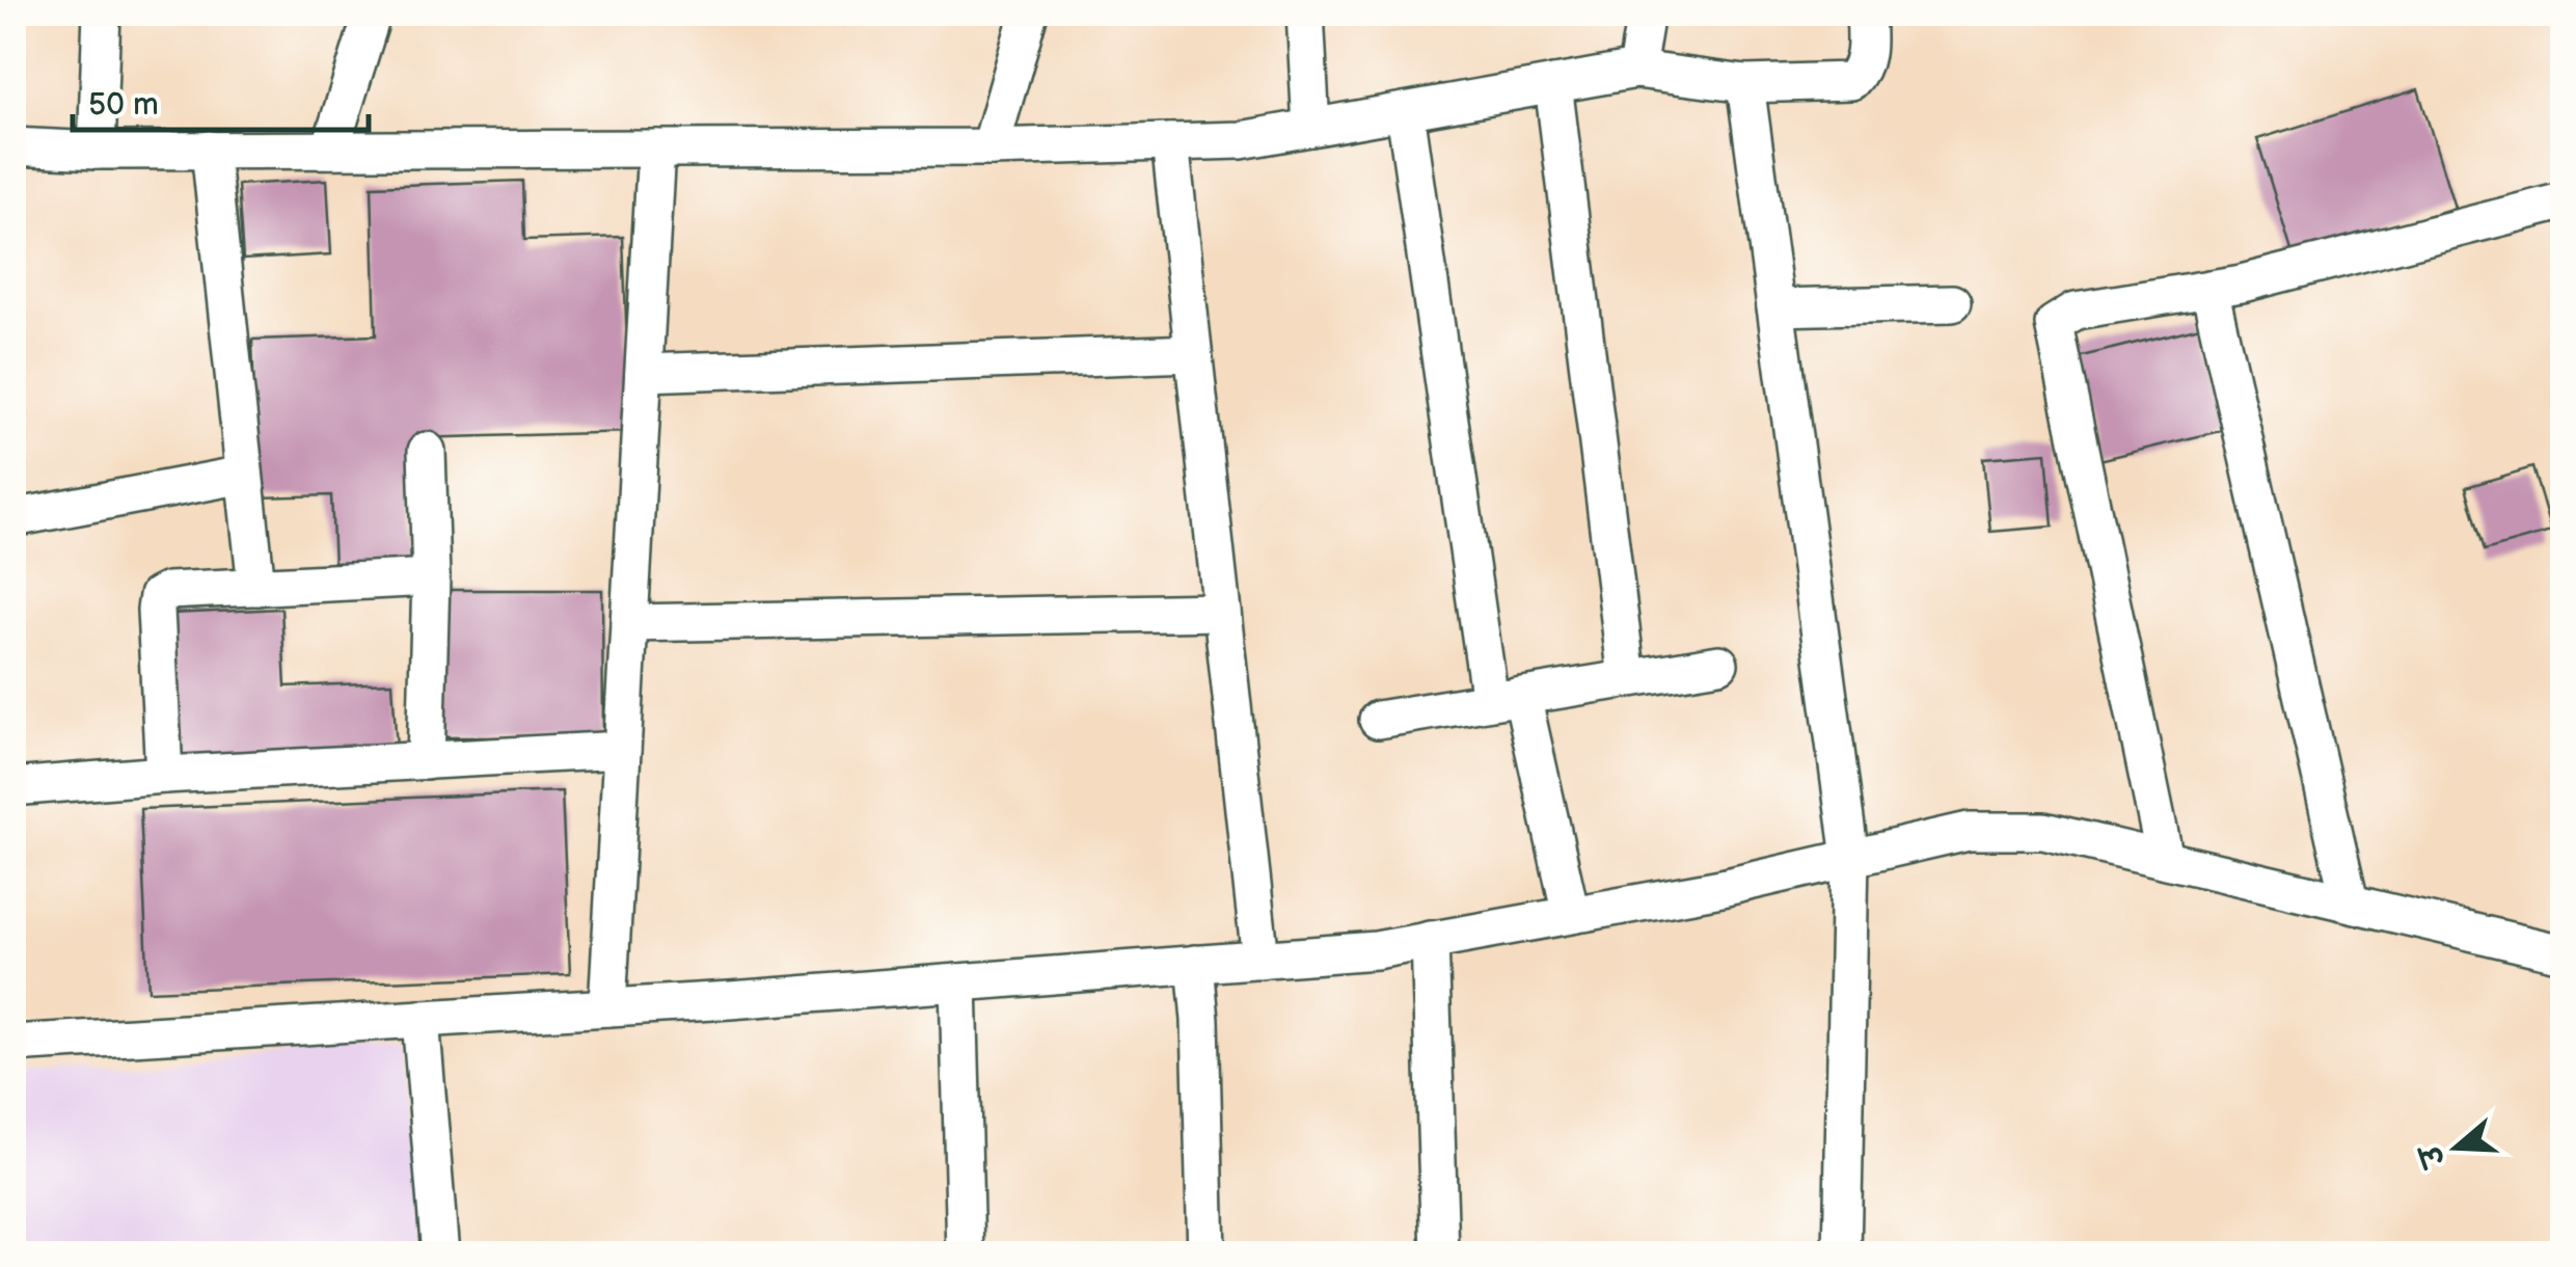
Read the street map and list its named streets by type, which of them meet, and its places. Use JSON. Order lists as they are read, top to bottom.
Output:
{
  "scale_bar": "50 m",
  "north": "left"
}
